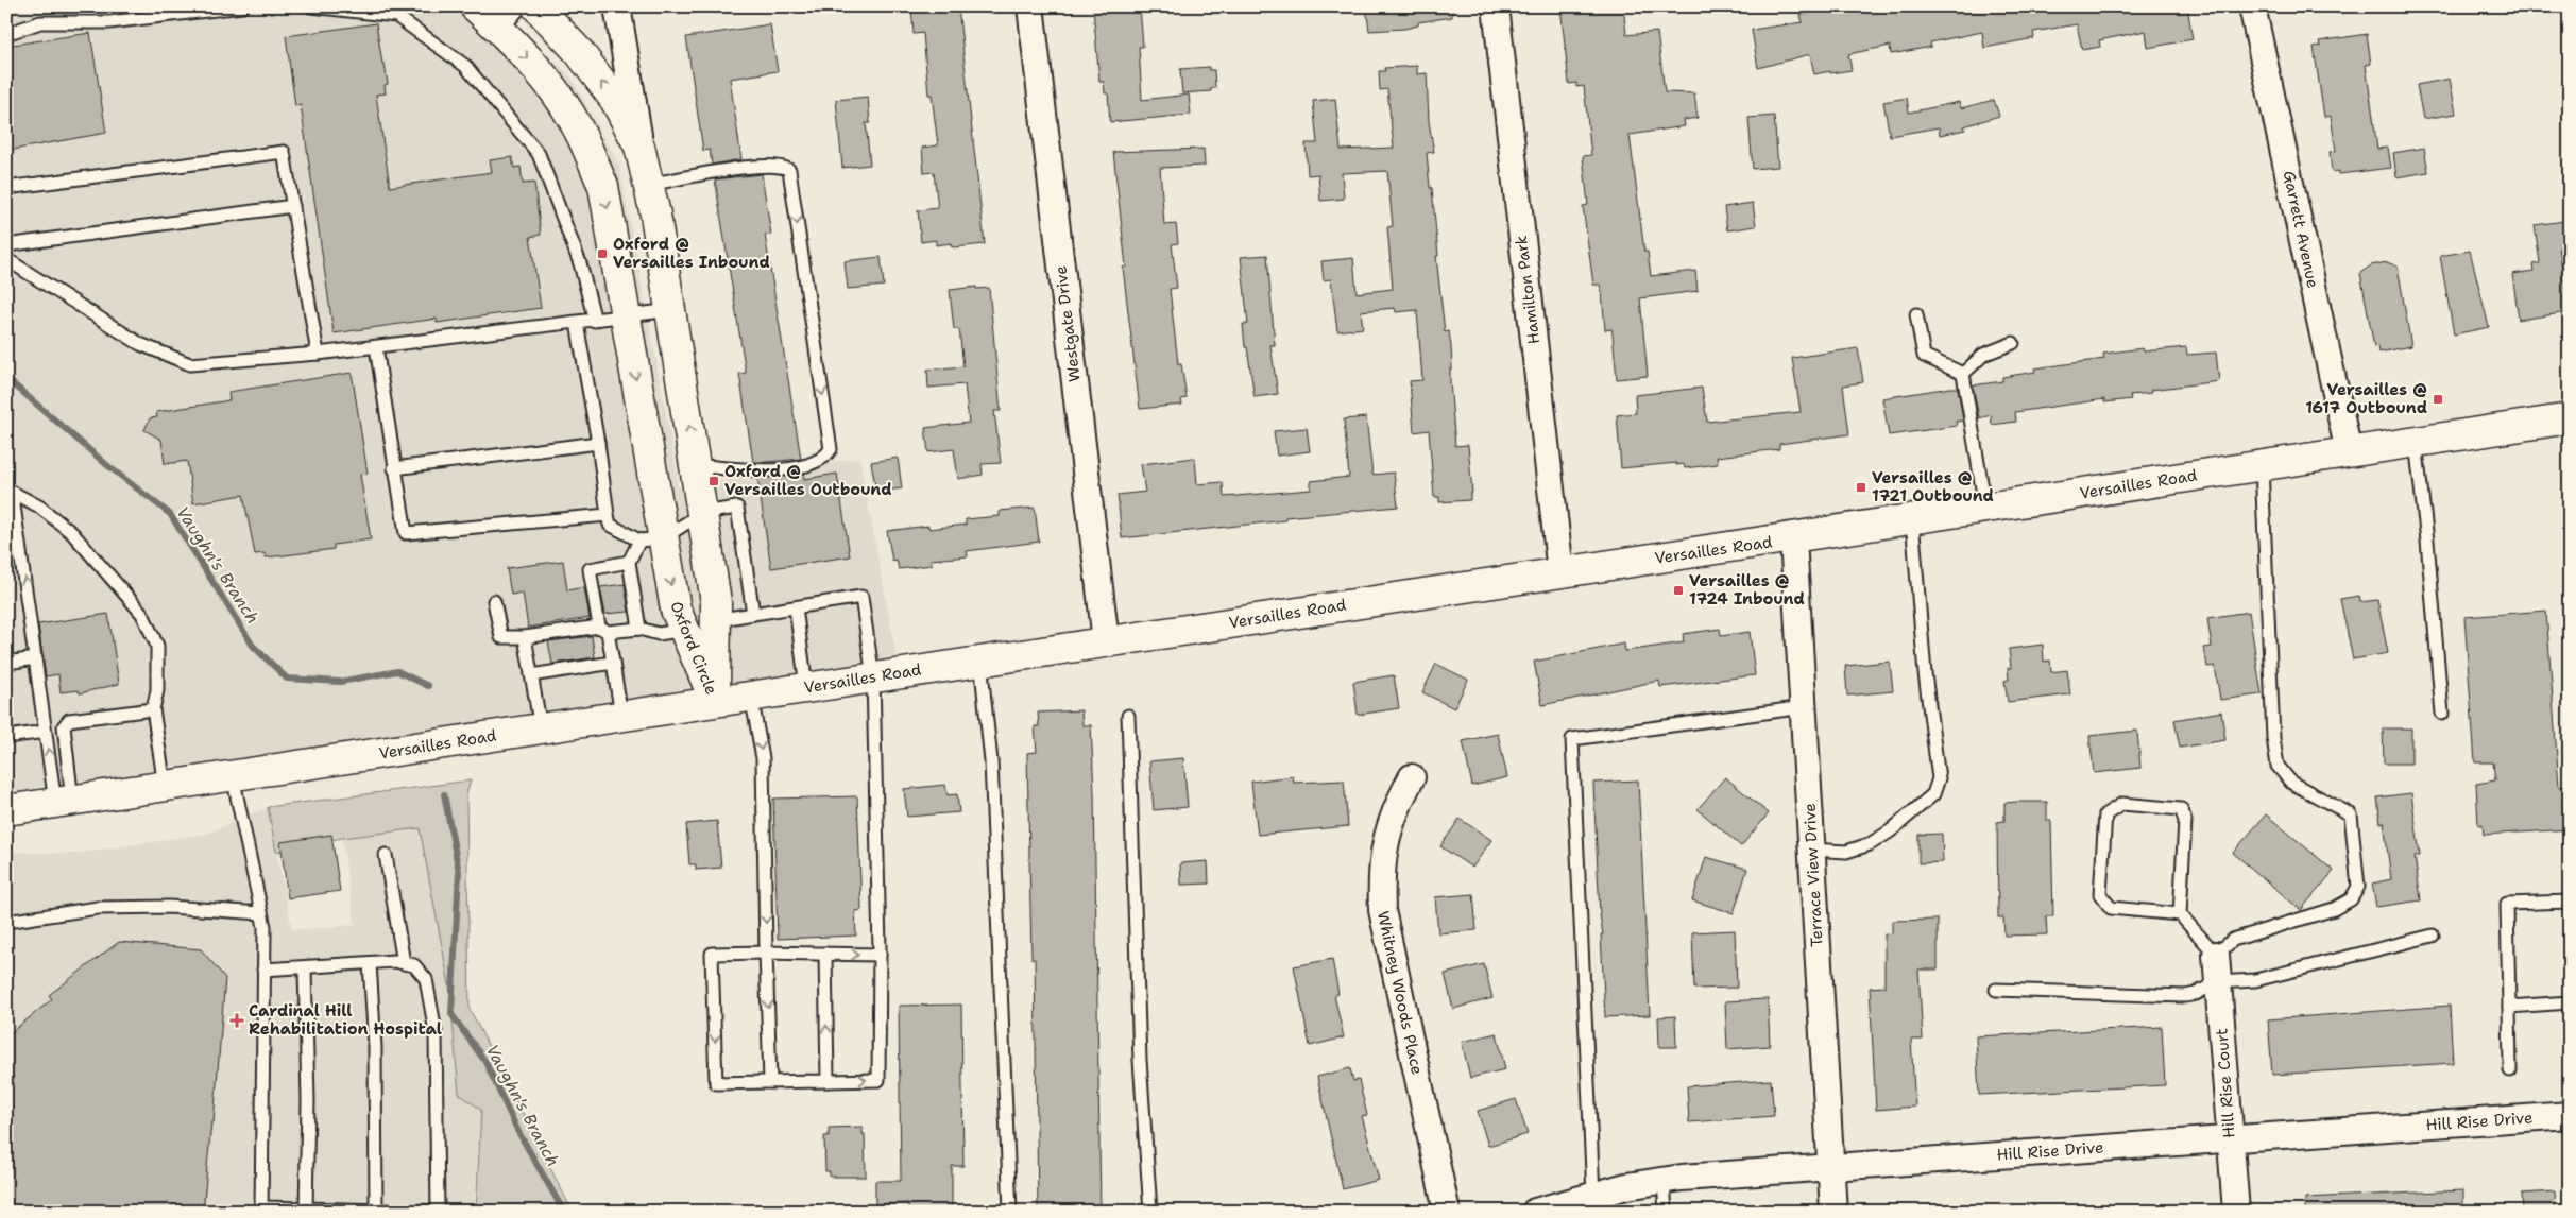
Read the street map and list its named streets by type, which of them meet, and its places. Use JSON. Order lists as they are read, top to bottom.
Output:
{
  "streets": {
    "main road": ["Versailles Road", "Oxford Circle"],
    "street": [
      "Garrett Avenue",
      "Hamilton Park",
      "Westgate Drive",
      "Terrace View Drive",
      "Whitney Woods Place",
      "Hill Rise Court",
      "Hill Rise Drive"
    ]
  },
  "crossings": [
    ["Garrett Avenue", "Versailles Road"],
    ["Hamilton Park", "Versailles Road"],
    ["Westgate Drive", "Versailles Road"],
    ["Versailles Road", "Oxford Circle"],
    ["Versailles Road", "Terrace View Drive"],
    ["Terrace View Drive", "Hill Rise Drive"],
    ["Hill Rise Court", "Hill Rise Drive"]
  ],
  "water": ["Vaughn's Branch"],
  "places": {
    "transit": [
      "Oxford @ Versailles Inbound",
      "Versailles @ 1617 Outbound",
      "Oxford @ Versailles Outbound",
      "Versailles @ 1721 Outbound",
      "Versailles @ 1724 Inbound"
    ],
    "health": ["Cardinal Hill Rehabilitation Hospital"]
  }
}
